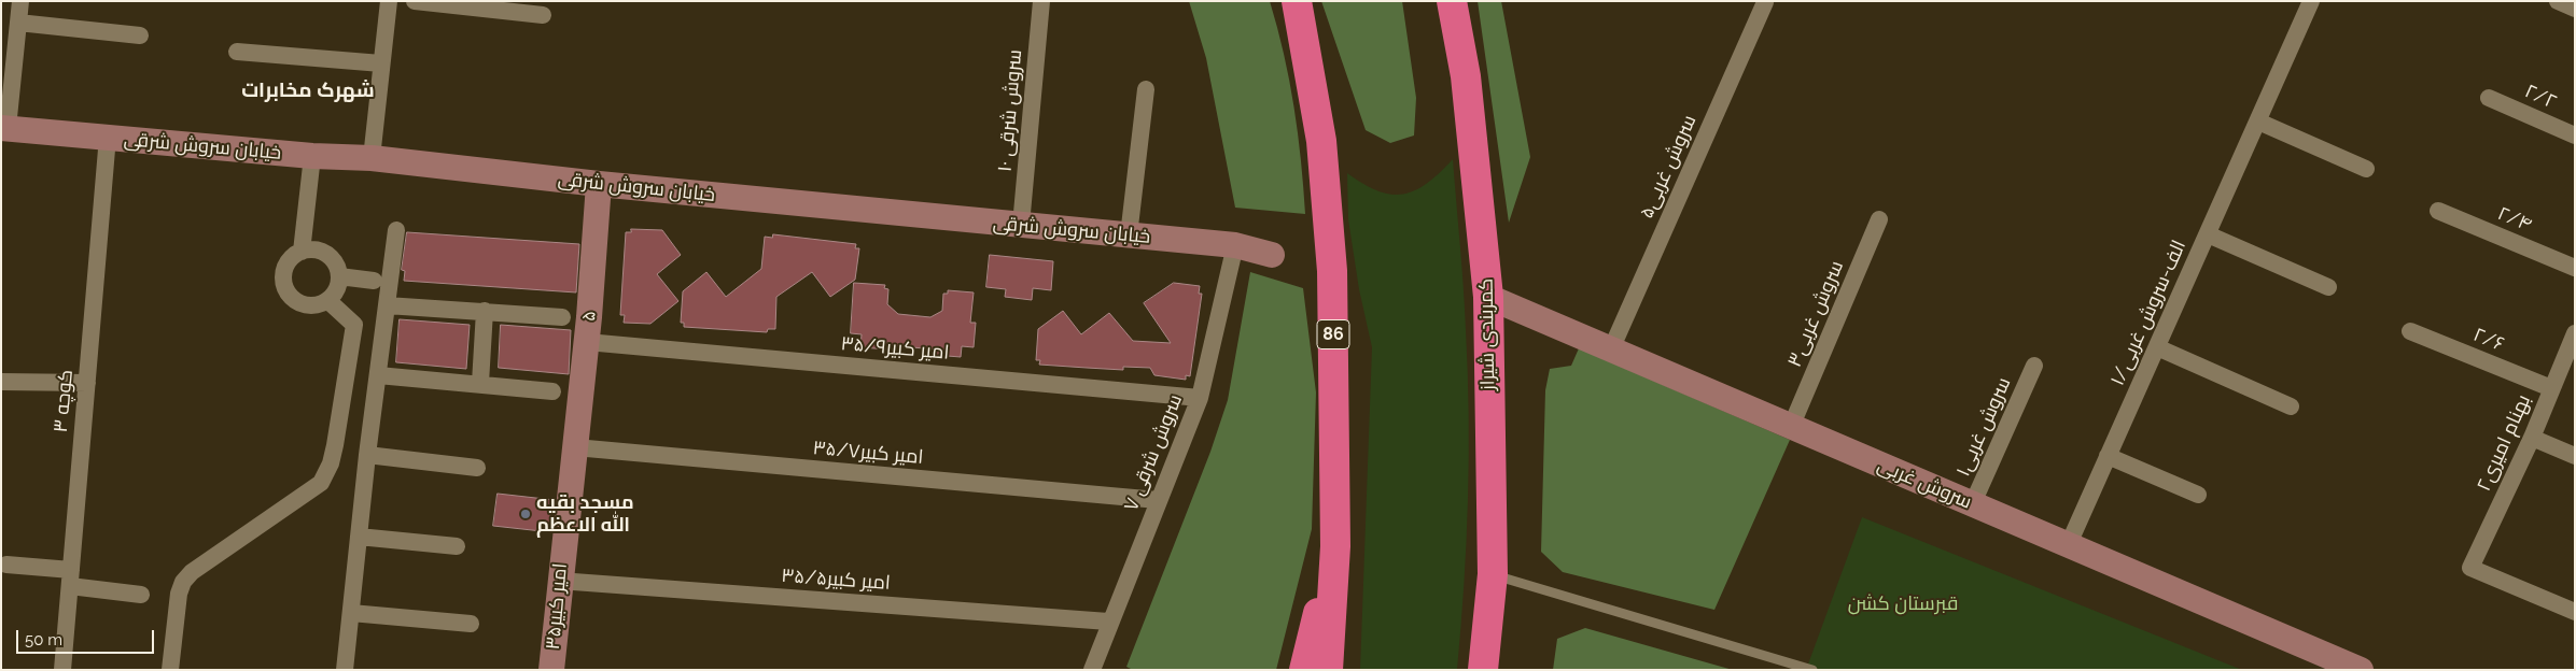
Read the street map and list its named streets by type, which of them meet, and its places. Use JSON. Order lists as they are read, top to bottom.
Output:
{
  "streets": {
    "highway": ["86", "کمربندی شیراز"],
    "street": [
      "۲/۲",
      "سروش شرقی ۱۰",
      "خیابان سروش شرقی",
      "سروش غربی۵",
      "۲/۴",
      "۱/الف-سروش غربی",
      "سروش غربی۳",
      "۵",
      "۲/۶",
      "امیر کبیر۳۵/۹",
      "کوچه ۳",
      "سروش غربی۱",
      "بهنام امیری۲",
      "امیر کبیر۳۵/۷",
      "سروش شرقی ۷",
      "سروش غربی",
      "امیر کبیر۳۵/۵",
      "امیر کبیر۳۵"
    ]
  },
  "crossings": [
    ["سروش شرقی ۱۰", "خیابان سروش شرقی"],
    ["خیابان سروش شرقی", "۵"],
    ["خیابان سروش شرقی", "کوچه ۳"],
    ["خیابان سروش شرقی", "سروش شرقی ۷"],
    ["سروش غربی۵", "سروش غربی"],
    ["۱/الف-سروش غربی", "سروش غربی"],
    ["سروش غربی۳", "سروش غربی"],
    ["۵", "امیر کبیر۳۵/۹"],
    ["۵", "امیر کبیر۳۵/۷"],
    ["۵", "امیر کبیر۳۵"],
    ["کمربندی شیراز", "سروش غربی"],
    ["۲/۶", "بهنام امیری۲"],
    ["امیر کبیر۳۵/۹", "سروش شرقی ۷"],
    ["سروش غربی۱", "سروش غربی"],
    ["امیر کبیر۳۵/۷", "سروش شرقی ۷"],
    ["امیر کبیر۳۵/۷", "امیر کبیر۳۵"],
    ["سروش شرقی ۷", "امیر کبیر۳۵/۵"],
    ["امیر کبیر۳۵/۵", "امیر کبیر۳۵"]
  ],
  "districts": ["شهرک مخابرات"],
  "parks": ["قبرستان کشن"],
  "places": ["مسجد بقیه الله الاعظم"],
  "scale_bar": "50 m"
}
